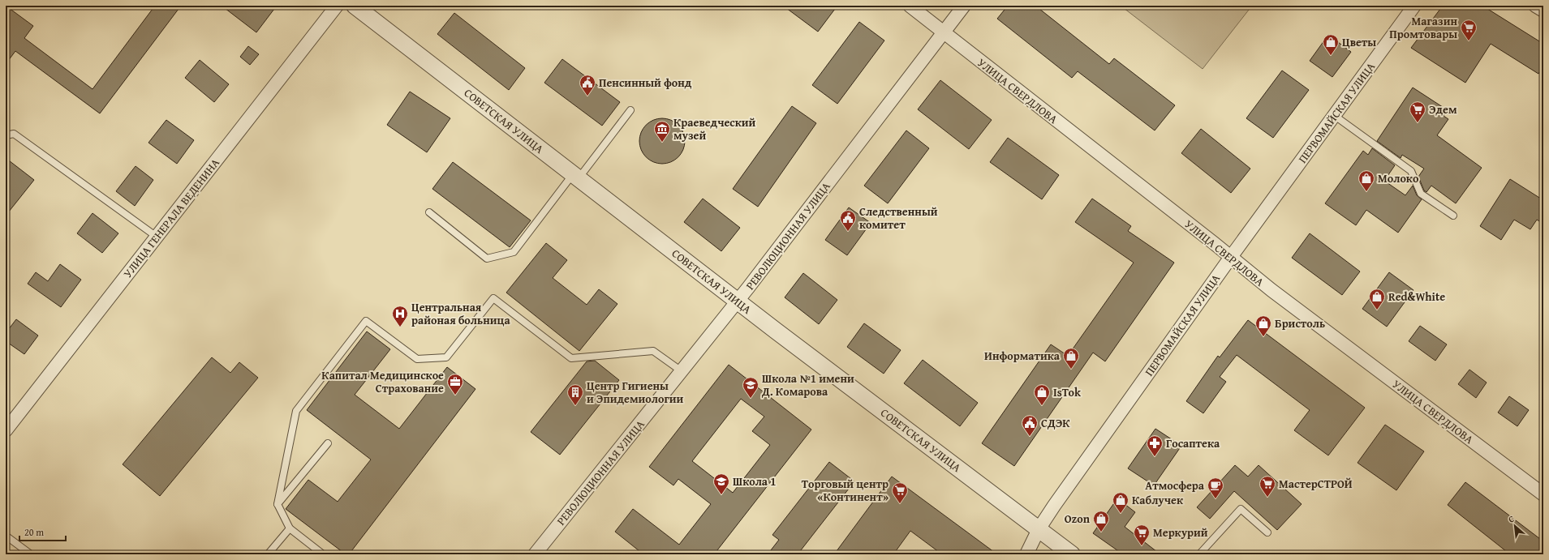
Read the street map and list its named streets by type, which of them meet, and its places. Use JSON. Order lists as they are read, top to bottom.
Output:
{
  "streets": {
    "street": [
      "УЛИЦА СВЕРДЛОВА",
      "ПЕРВОМАЙСКАЯ УЛИЦА",
      "СОВЕТСКАЯ УЛИЦА",
      "УЛИЦА ГЕНЕРАЛА ВЕДЕНИНА",
      "РЕВОЛЮЦИОННАЯ УЛИЦА"
    ]
  },
  "crossings": [
    ["УЛИЦА СВЕРДЛОВА", "ПЕРВОМАЙСКАЯ УЛИЦА"],
    ["УЛИЦА СВЕРДЛОВА", "РЕВОЛЮЦИОННАЯ УЛИЦА"],
    ["ПЕРВОМАЙСКАЯ УЛИЦА", "СОВЕТСКАЯ УЛИЦА"],
    ["СОВЕТСКАЯ УЛИЦА", "РЕВОЛЮЦИОННАЯ УЛИЦА"]
  ],
  "places": {
    "supermarket": [
      "Магазин Промтовары",
      "Эдем",
      "МастерСТРОЙ",
      "Торговый центр «Континент»",
      "Меркурий"
    ],
    "shop": [
      "Цветы",
      "Молоко",
      "Red&White",
      "Бристоль",
      "Информатика",
      "IsTok",
      "Каблучек",
      "Ozon"
    ],
    "public building": ["Пенсинный фонд", "Следственный комитет", "СДЭК"],
    "museum": ["Краеведческий музей"],
    "hospital": ["Центральная районая больница"],
    "office": ["Капитал Медицинское Страхование"],
    "school or university": ["Школа №1 имени Д. Комарова", "Школа 1"],
    "building": ["Центр Гигиены и Эпидемиологии"],
    "pharmacy": ["Госаптека"],
    "cafe": ["Атмосфера"]
  },
  "scale_bar": "20 m",
  "north": "top left"
}
